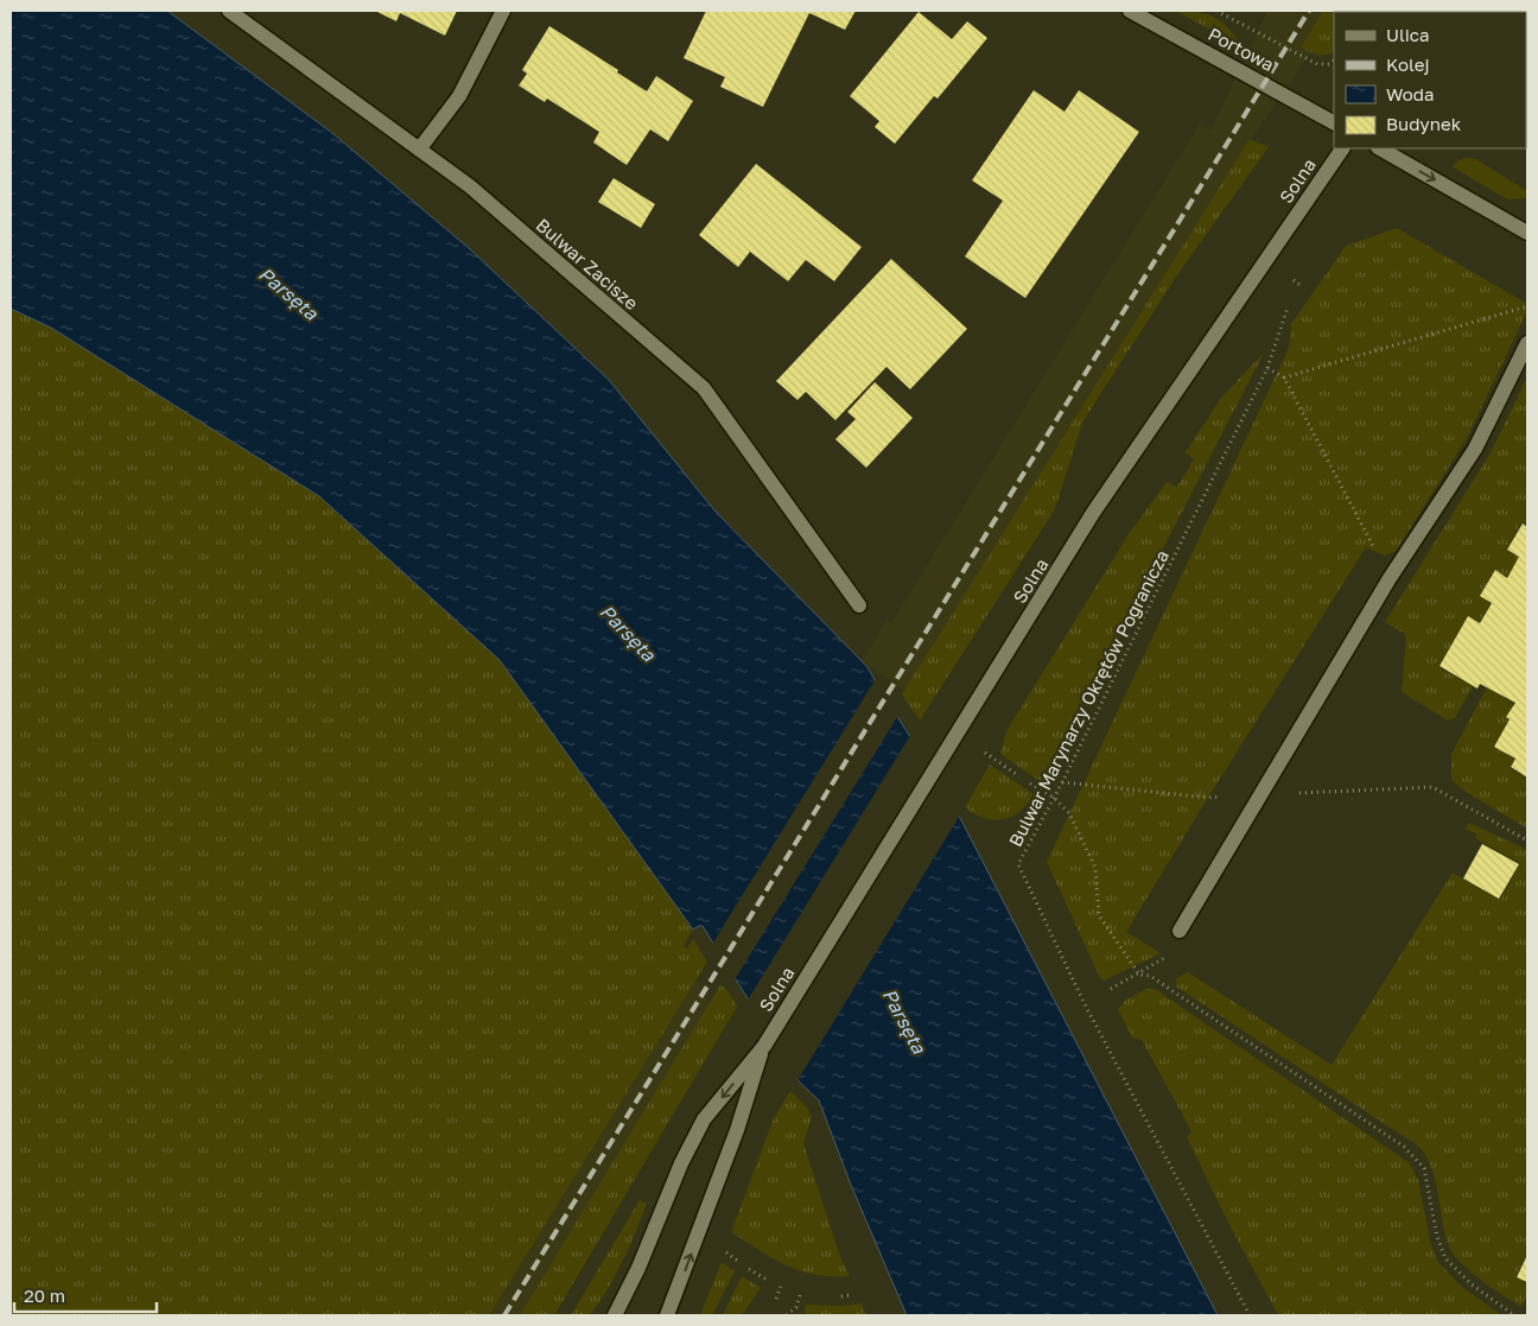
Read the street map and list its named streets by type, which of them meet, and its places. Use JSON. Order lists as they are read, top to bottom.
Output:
{
  "streets": {
    "street": ["Portowa", "Solna", "Bulwar Zacisze"],
    "path": ["Bulwar Marynarzy Okrętów Pogranicza"]
  },
  "water": ["Parsęta"],
  "legend": [
    "Ulica",
    "Kolej",
    "Woda",
    "Budynek"
  ],
  "scale_bar": "20 m"
}
